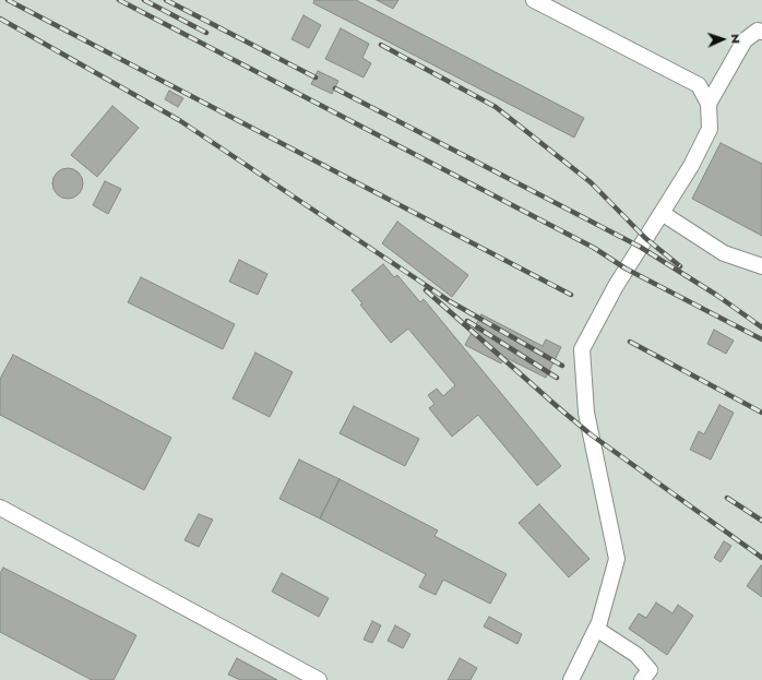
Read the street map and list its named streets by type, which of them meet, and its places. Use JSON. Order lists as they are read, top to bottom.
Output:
{
  "north": "right"
}
